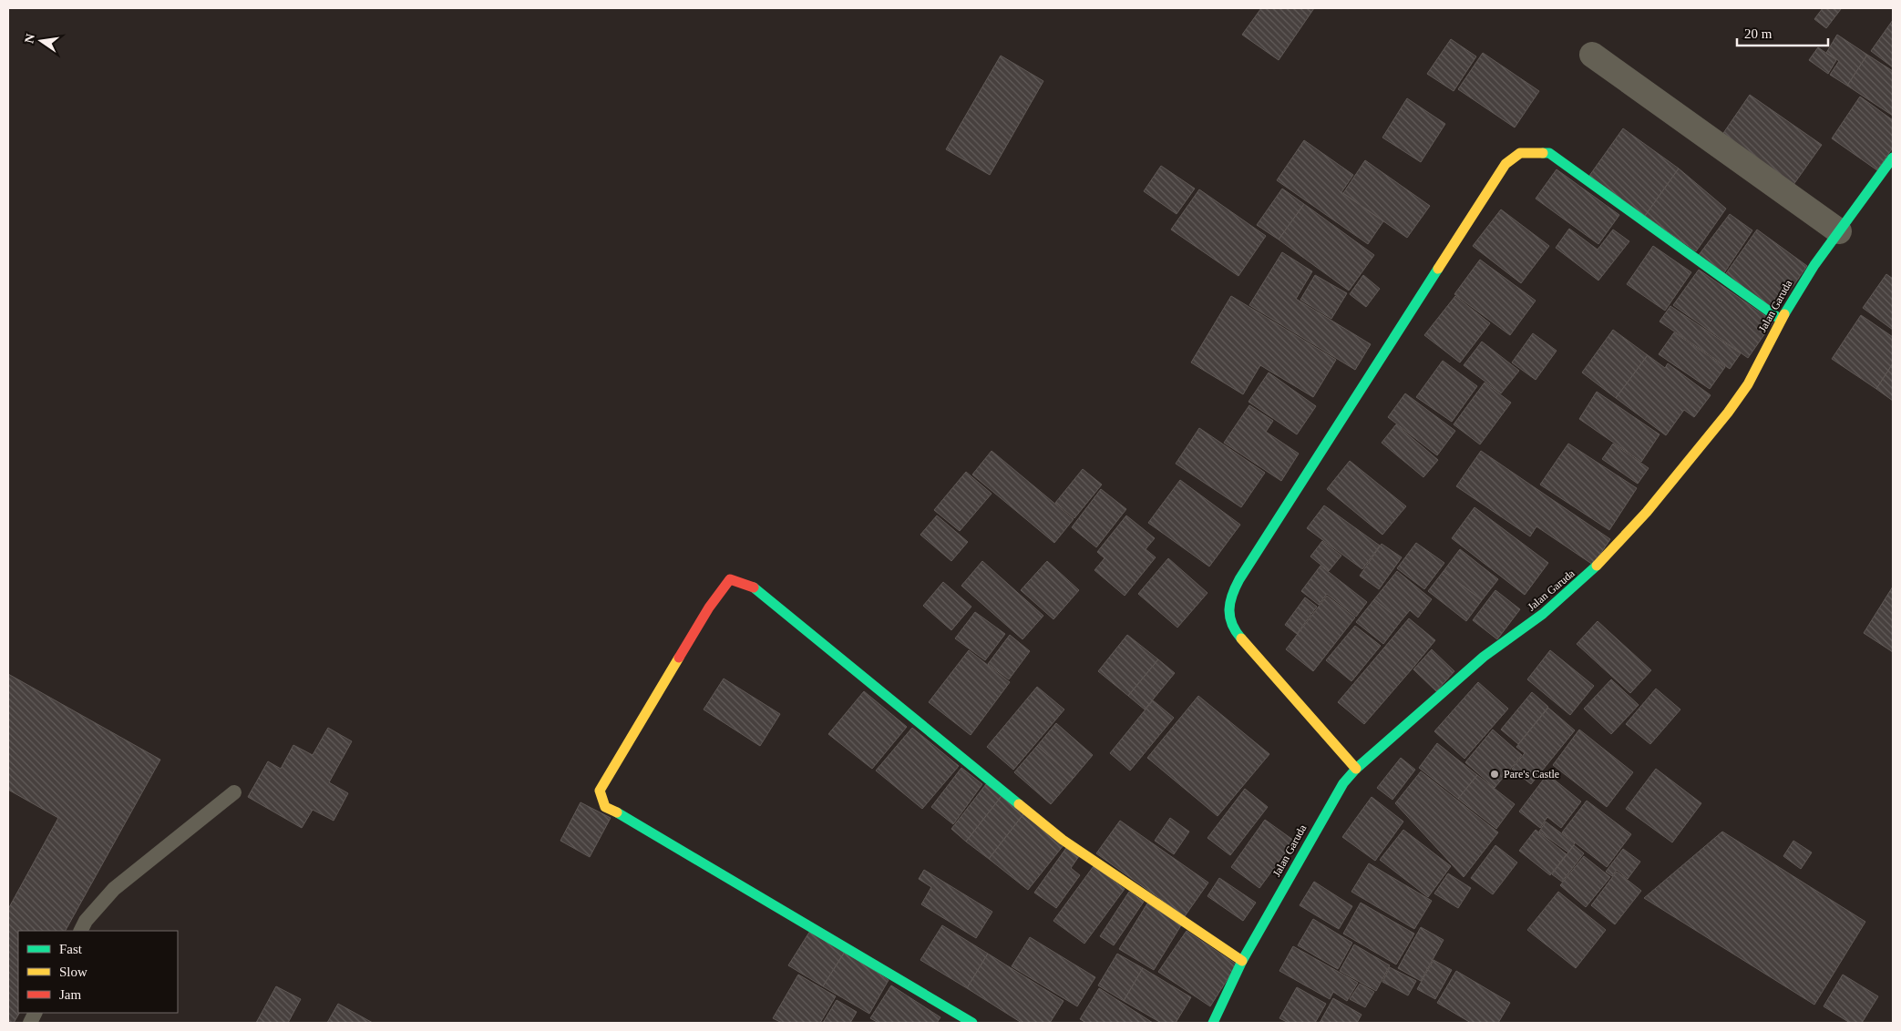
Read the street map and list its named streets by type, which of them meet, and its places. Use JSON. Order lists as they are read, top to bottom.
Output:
{
  "streets": {
    "street": ["Jalan Garuda"]
  },
  "places": ["Pare's Castle"],
  "legend": ["Fast", "Slow", "Jam"],
  "scale_bar": "20 m",
  "north": "left"
}
